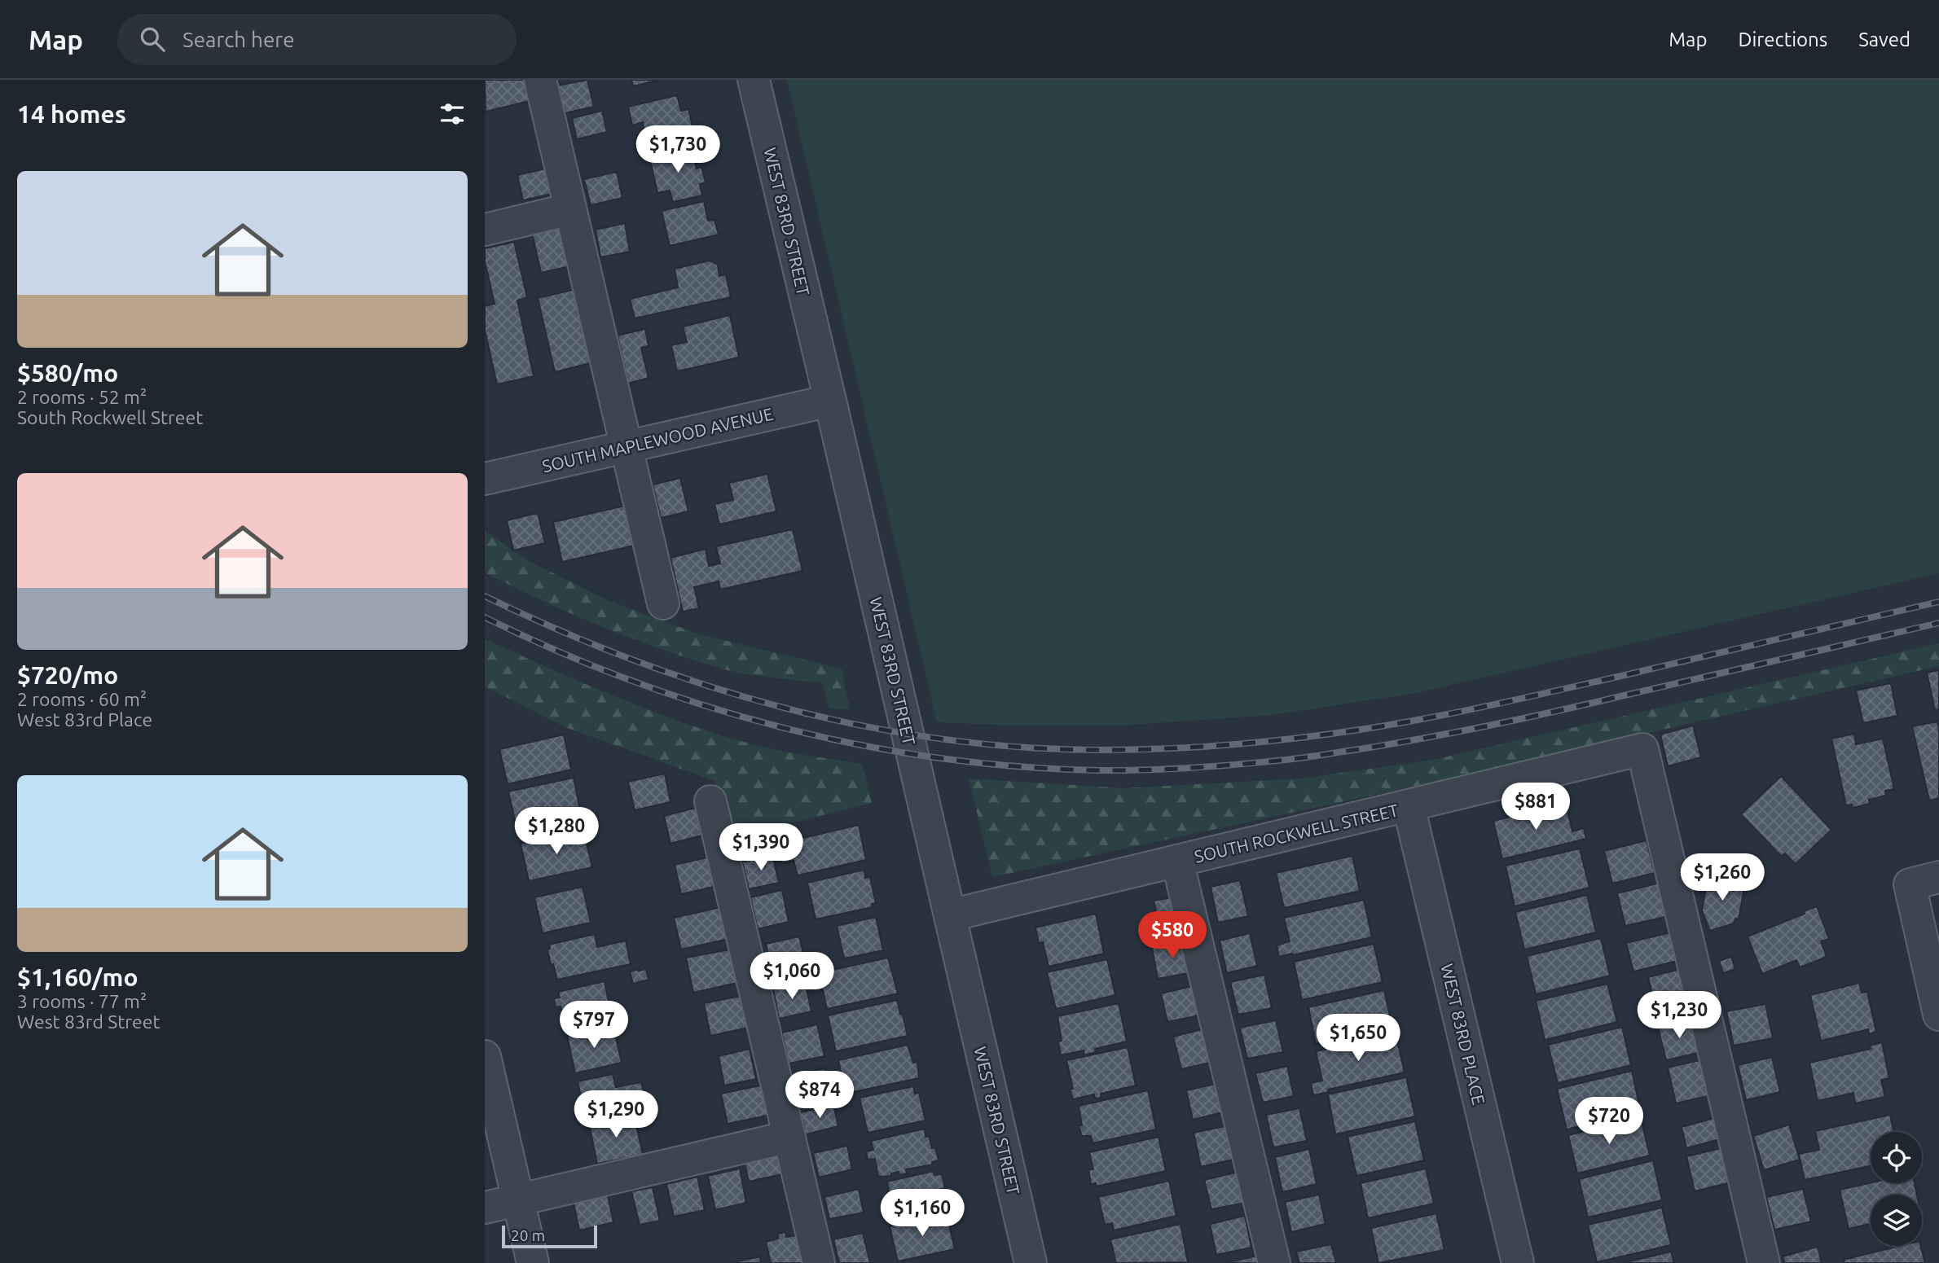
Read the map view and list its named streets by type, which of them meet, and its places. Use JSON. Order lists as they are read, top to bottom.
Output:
{
  "streets": {
    "street": [
      "WEST 83RD STREET",
      "SOUTH MAPLEWOOD AVENUE",
      "SOUTH ROCKWELL STREET",
      "WEST 83RD PLACE"
    ]
  },
  "crossings": [
    ["WEST 83RD STREET", "SOUTH MAPLEWOOD AVENUE"],
    ["WEST 83RD STREET", "SOUTH ROCKWELL STREET"],
    ["SOUTH ROCKWELL STREET", "WEST 83RD PLACE"]
  ],
  "scale_bar": "20 m",
  "page": {
    "header": "Map",
    "search": "Search here",
    "nav": ["Map", "Directions", "Saved"],
    "heading": "14 homes",
    "price": [
      "$1,730",
      "$881",
      "$1,280",
      "$1,390",
      "$1,260",
      "$580",
      "$1,060",
      "$1,230",
      "$797",
      "$1,650",
      "$874",
      "$1,290",
      "$720",
      "$1,160"
    ],
    "list": [
      {
        "name": "$580/mo",
        "note": "2 rooms · 52 m² · South Rockwell Street"
      },
      {
        "name": "$720/mo",
        "note": "2 rooms · 60 m² · West 83rd Place"
      },
      {
        "name": "$1,160/mo",
        "note": "3 rooms · 77 m² · West 83rd Street"
      }
    ],
    "scale": "20 m"
  }
}
